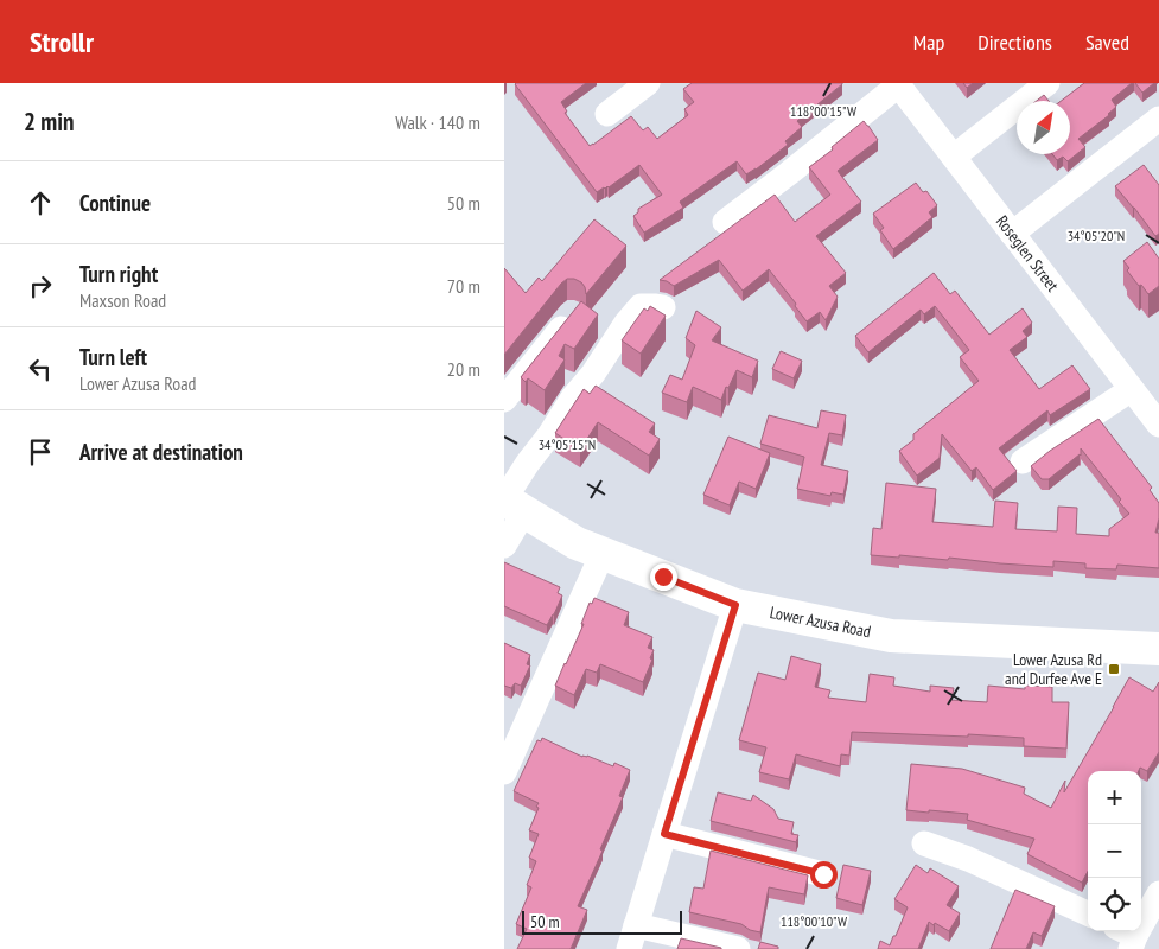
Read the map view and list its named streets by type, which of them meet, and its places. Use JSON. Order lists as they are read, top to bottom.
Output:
{
  "streets": {
    "main road": ["Lower Azusa Road"],
    "street": ["Roseglen Street"]
  },
  "places": {
    "transit": ["Lower Azusa Rd and Durfee Ave E"]
  },
  "scale_bar": "50 m",
  "north": "top right",
  "page": {
    "header": "Strollr",
    "nav": ["Map", "Directions", "Saved"],
    "heading": ["2 min", "Walk · 140 m"],
    "list": [
      ["Continue", "50 m"],
      ["Turn right", "Maxson Road", "70 m"],
      ["Turn left", "Lower Azusa Road", "20 m"],
      "Arrive at destination"
    ],
    "map_buttons": ["+", "−"],
    "scale": "50 m"
  },
  "coordinates": [
    "118°00'15\"W",
    "34°05'20\"N",
    "34°05'15\"N",
    "118°00'10\"W"
  ]
}
